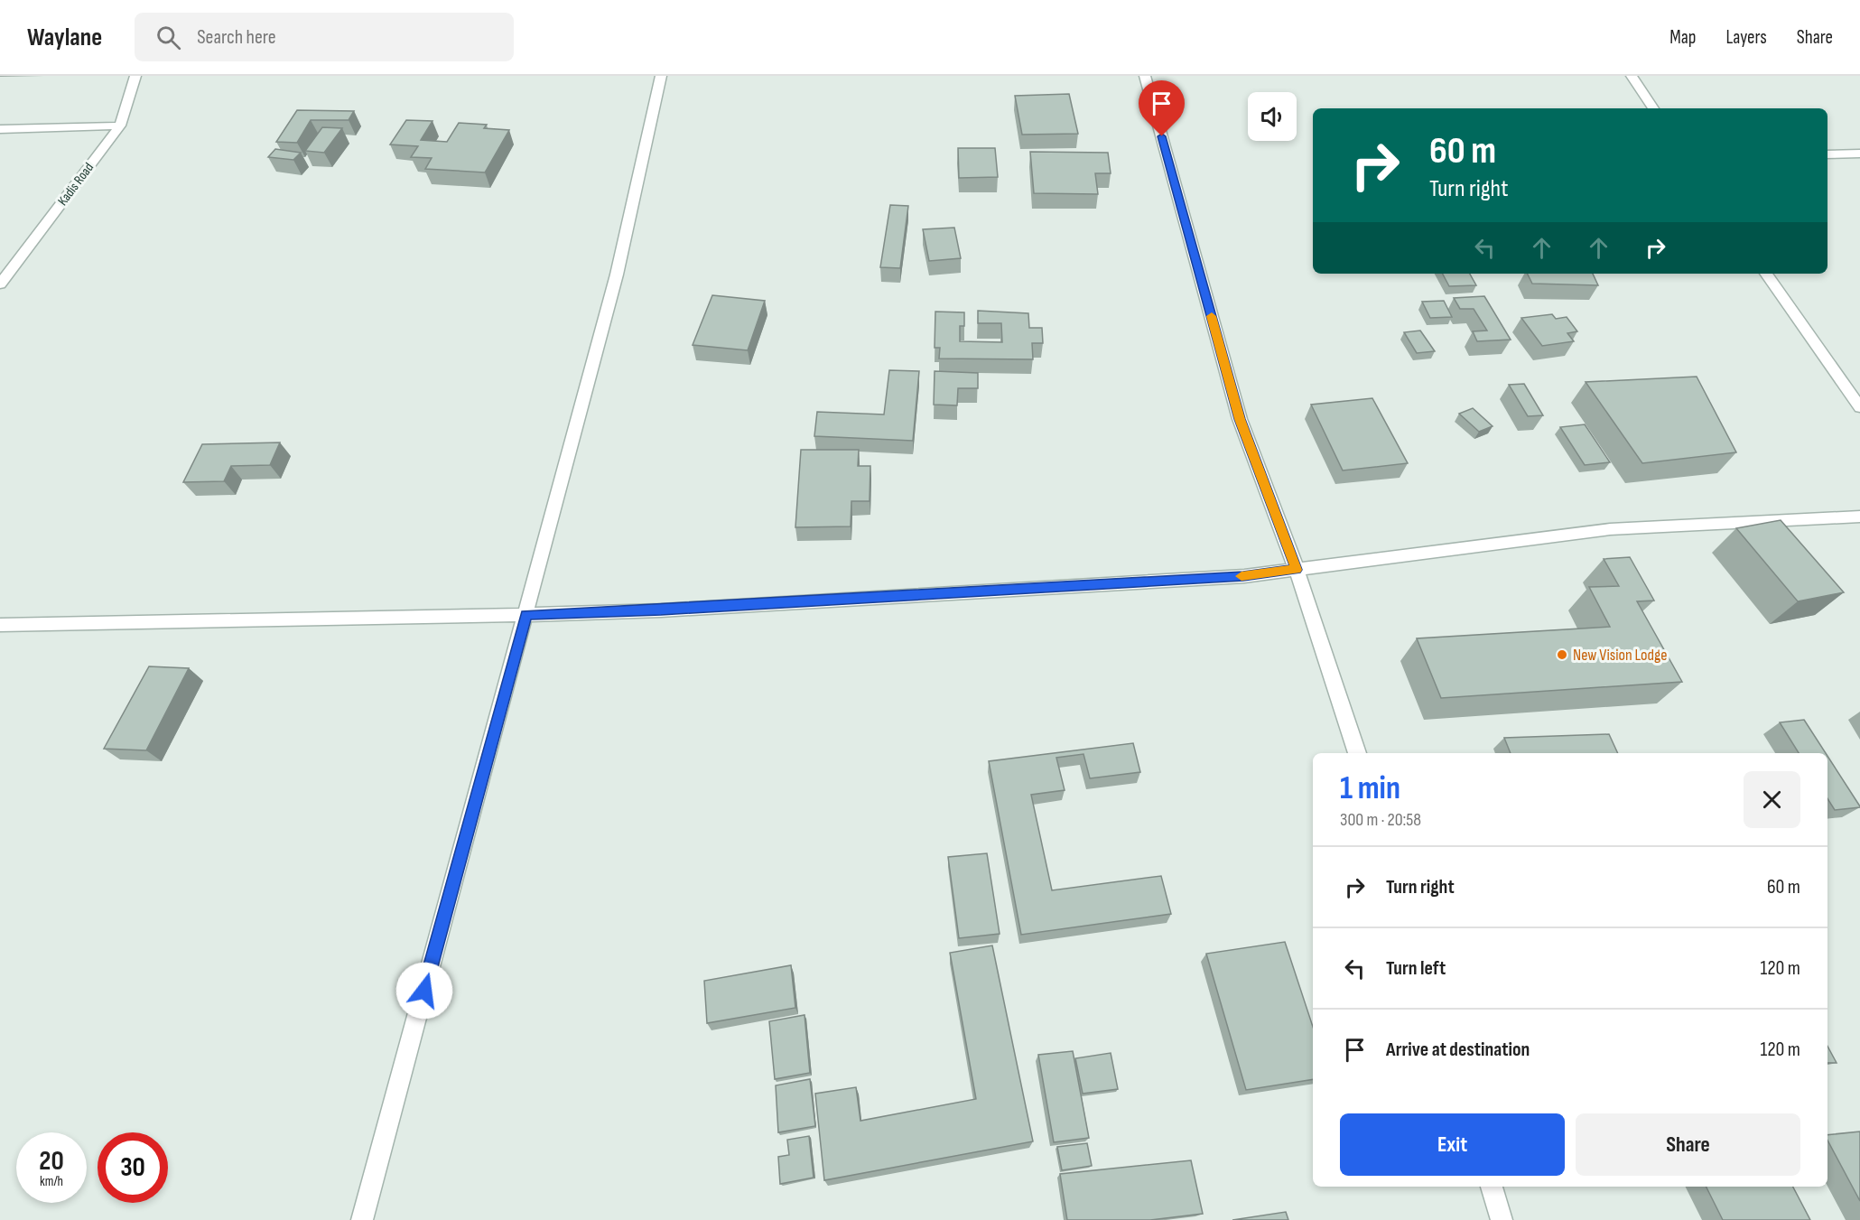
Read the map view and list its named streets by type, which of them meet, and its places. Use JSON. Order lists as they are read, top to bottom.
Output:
{
  "streets": {
    "street": ["Kadis Road"]
  },
  "places": ["New Vision Lodge"],
  "page": {
    "header": "Waylane",
    "search": "Search here",
    "nav": ["Map", "Layers", "Share"],
    "turn": ["60 m", "Turn right"],
    "heading": ["1 min", "300 m · 20:58"],
    "list": [
      {
        "name": "Turn right",
        "value": "60 m"
      },
      {
        "name": "Turn left",
        "value": "120 m"
      },
      {
        "name": "Arrive at destination",
        "value": "120 m"
      }
    ],
    "buttons": ["Exit", "Share"],
    "speed": "20 km/h",
    "limit": "30"
  }
}
